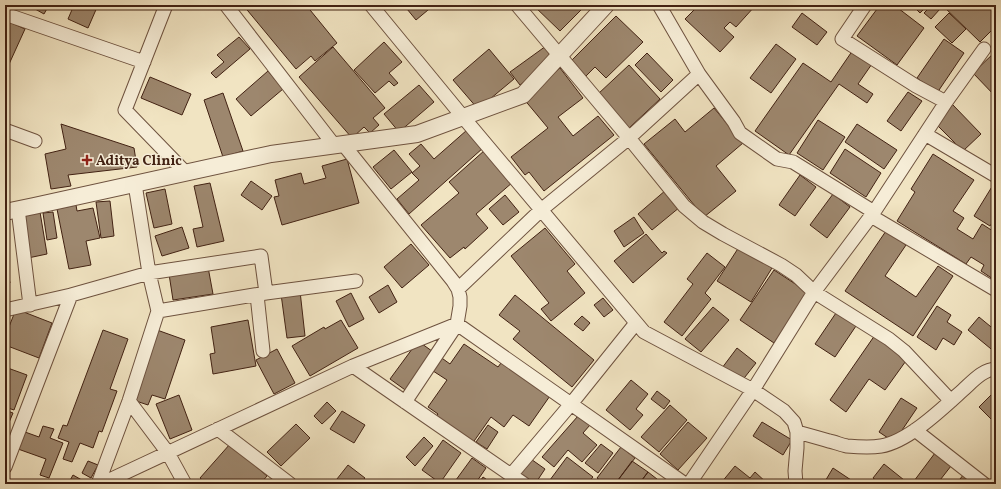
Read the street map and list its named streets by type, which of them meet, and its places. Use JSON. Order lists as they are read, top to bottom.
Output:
{
  "places": {
    "health": ["Aditya Clinic"]
  }
}
